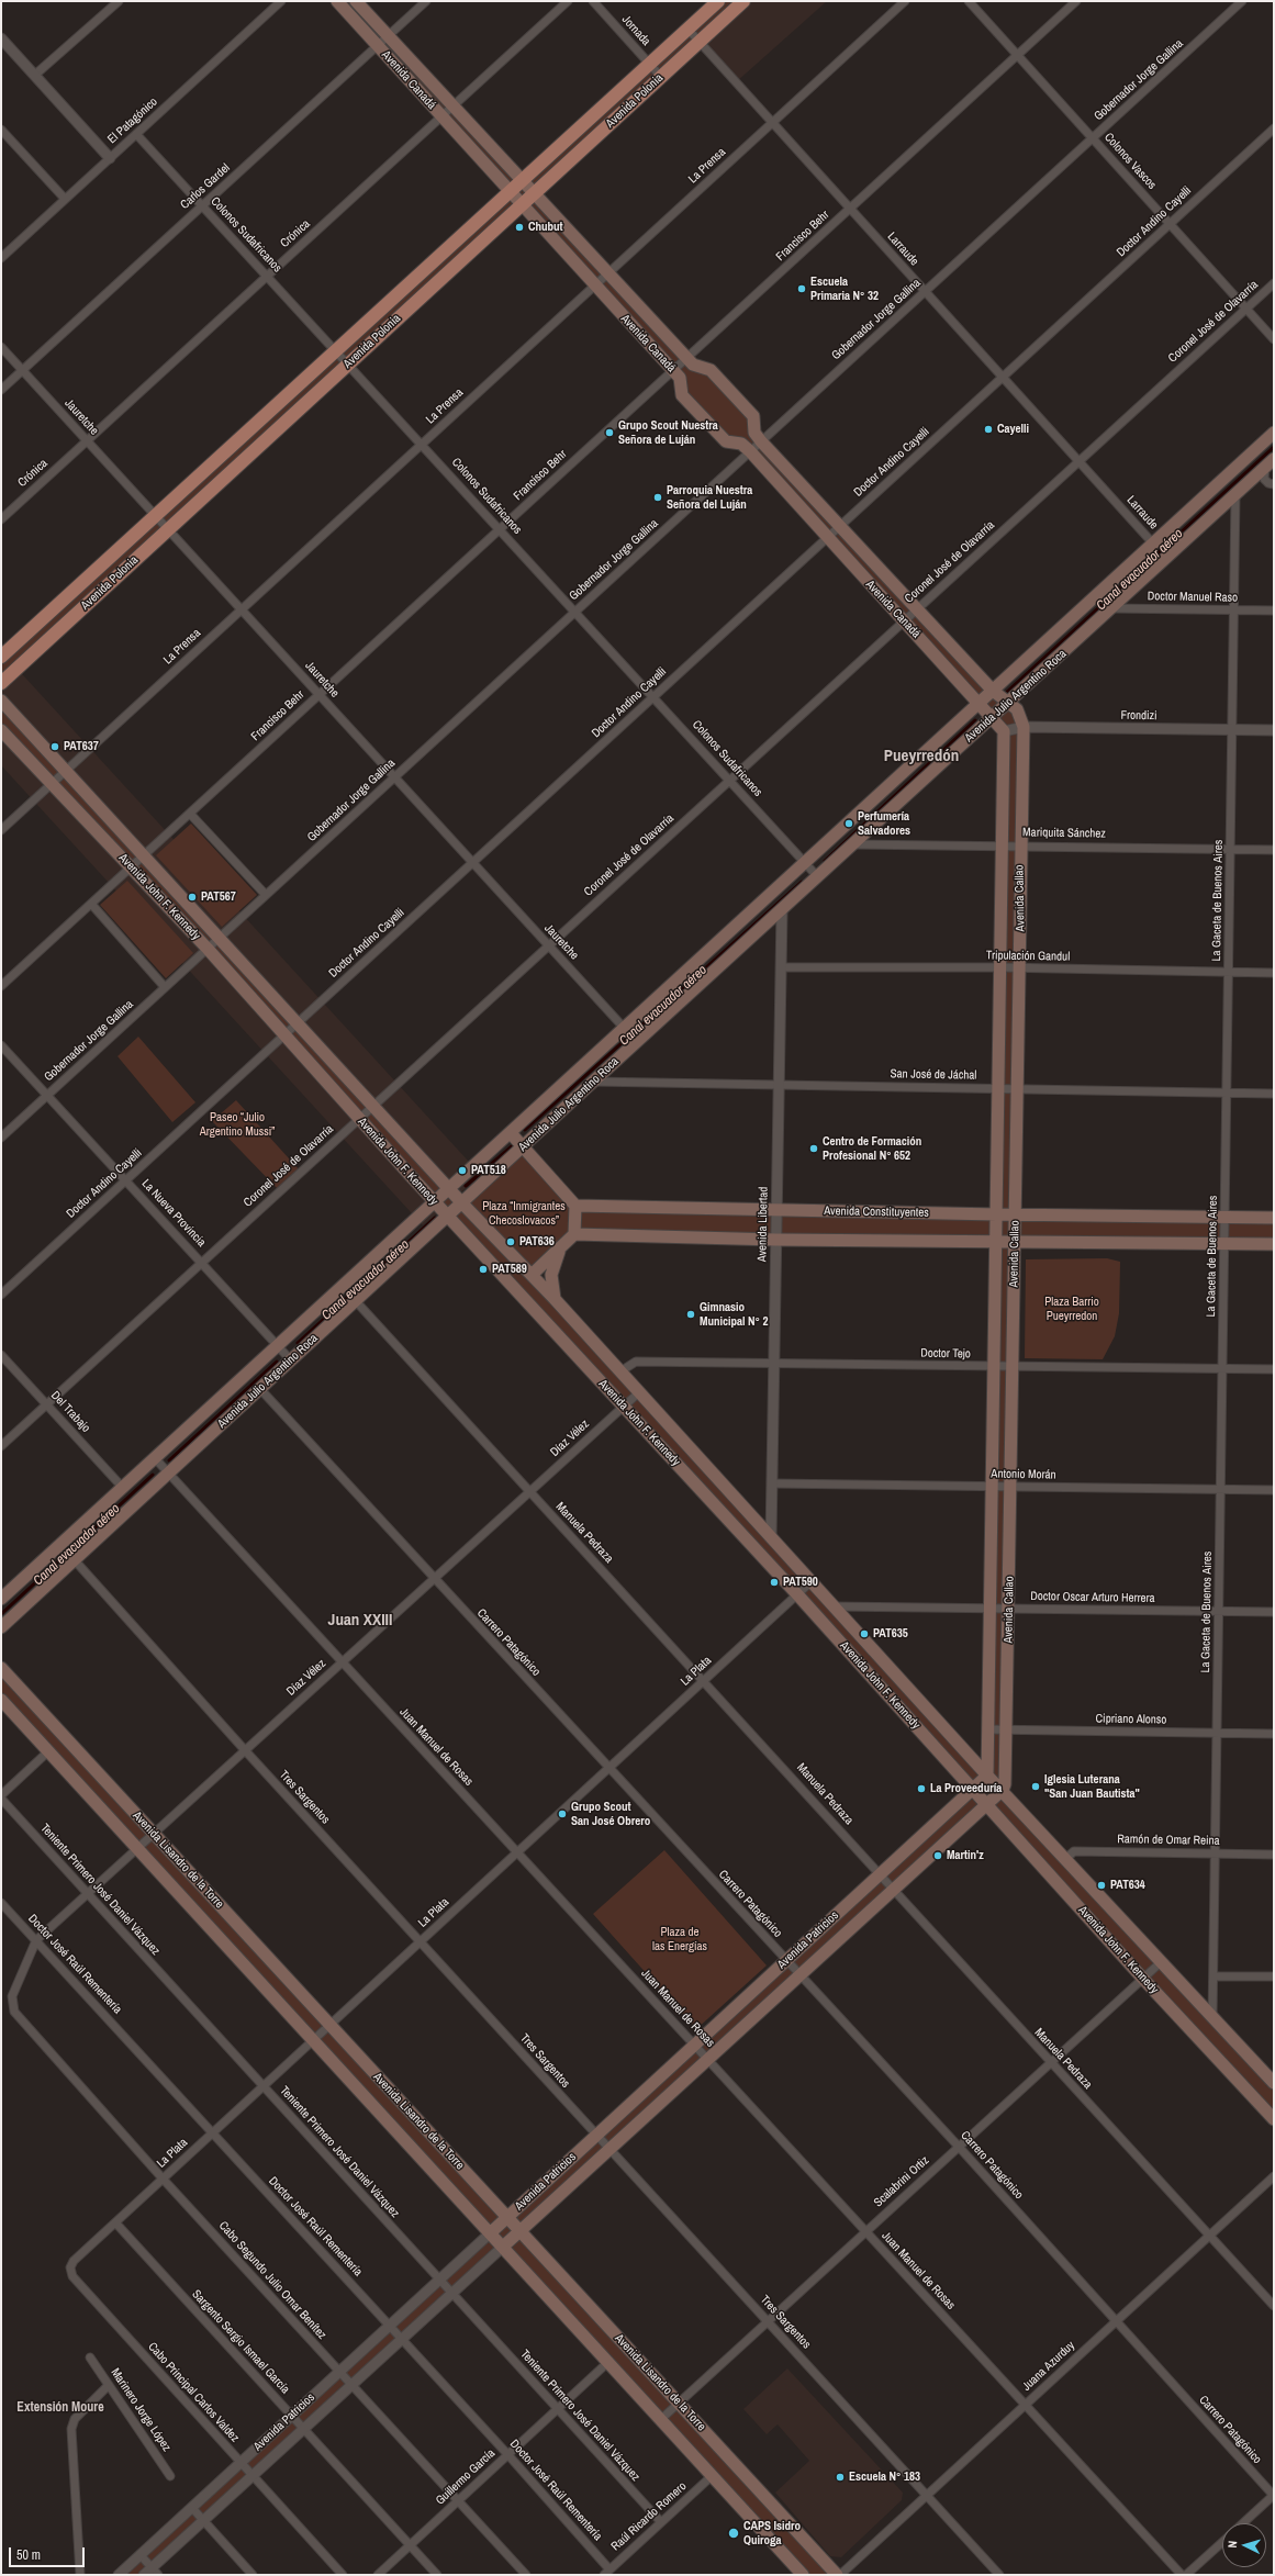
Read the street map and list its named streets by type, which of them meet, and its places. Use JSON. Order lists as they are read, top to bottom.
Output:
{
  "streets": {
    "main road": [
      "Avenida Canadá",
      "Avenida Polonia",
      "Avenida Julio Argentino Roca",
      "Avenida John F. Kennedy",
      "Avenida Callao",
      "Avenida Constituyentes",
      "Avenida Lisandro de la Torre",
      "Avenida Patricios"
    ],
    "street": [
      "Jornada",
      "Gobernador Jorge Gallina",
      "El Patagónico",
      "Colonos Vascos",
      "La Prensa",
      "Carlos Gardel",
      "Doctor Andino Cayelli",
      "Crónica",
      "Colonos Sudafricanos",
      "Francisco Behr",
      "Larraude",
      "Coronel José de Olavarría",
      "Jauretche",
      "Doctor Manuel Raso",
      "Frondizi",
      "Mariquita Sánchez",
      "La Gaceta de Buenos Aires",
      "Tripulación Gandul",
      "San José de Jáchal",
      "La Nueva Provincia",
      "Avenida Libertad",
      "Doctor Tejo",
      "Del Trabajo",
      "Díaz Vélez",
      "Antonio Morán",
      "Manuela Pedraza",
      "Doctor Oscar Arturo Herrera",
      "Carrero Patagónico",
      "La Plata",
      "Cipriano Alonso",
      "Juan Manuel de Rosas",
      "Tres Sargentos",
      "Ramón de Omar Reina",
      "Teniente Primero José Daniel Vázquez",
      "Doctor José Raúl Rementería",
      "Scalabrini Ortiz",
      "Cabo Segundo Julio Omar Benítez",
      "Sargento Sergio Ismael García",
      "Juana Azurduy",
      "Cabo Principal Carlos Valdez",
      "Marinero Jorge López",
      "Guillermo García",
      "Raúl Ricardo Romero"
    ]
  },
  "crossings": [
    ["Jornada", "Avenida Polonia"],
    ["Avenida Canadá", "Gobernador Jorge Gallina"],
    ["Avenida Canadá", "Avenida Polonia"],
    ["Avenida Canadá", "La Prensa"],
    ["Avenida Canadá", "Carlos Gardel"],
    ["Avenida Canadá", "Doctor Andino Cayelli"],
    ["Avenida Canadá", "Crónica"],
    ["Avenida Canadá", "Francisco Behr"],
    ["Avenida Canadá", "Coronel José de Olavarría"],
    ["Avenida Canadá", "Avenida Julio Argentino Roca"],
    ["Avenida Canadá", "Avenida Callao"],
    ["Gobernador Jorge Gallina", "Colonos Vascos"],
    ["Gobernador Jorge Gallina", "Colonos Sudafricanos"],
    ["Gobernador Jorge Gallina", "Larraude"],
    ["Gobernador Jorge Gallina", "Jauretche"],
    ["Gobernador Jorge Gallina", "Avenida John F. Kennedy"],
    ["Gobernador Jorge Gallina", "La Nueva Provincia"],
    ["Avenida Polonia", "Colonos Sudafricanos"],
    ["Avenida Polonia", "Larraude"],
    ["Avenida Polonia", "Jauretche"],
    ["El Patagónico", "Colonos Sudafricanos"],
    ["Colonos Vascos", "Doctor Andino Cayelli"],
    ["Colonos Vascos", "Francisco Behr"],
    ["Colonos Vascos", "Coronel José de Olavarría"],
    ["La Prensa", "Colonos Sudafricanos"],
    ["La Prensa", "Larraude"],
    ["La Prensa", "Jauretche"],
    ["La Prensa", "Avenida John F. Kennedy"],
    ["Carlos Gardel", "Colonos Sudafricanos"],
    ["Carlos Gardel", "Jauretche"],
    ["Doctor Andino Cayelli", "Colonos Sudafricanos"],
    ["Doctor Andino Cayelli", "Larraude"],
    ["Doctor Andino Cayelli", "Jauretche"],
    ["Doctor Andino Cayelli", "Avenida John F. Kennedy"],
    ["Doctor Andino Cayelli", "La Nueva Provincia"],
    ["Crónica", "Colonos Sudafricanos"],
    ["Crónica", "Jauretche"],
    ["Colonos Sudafricanos", "Francisco Behr"],
    ["Colonos Sudafricanos", "Coronel José de Olavarría"],
    ["Colonos Sudafricanos", "Avenida Julio Argentino Roca"],
    ["Francisco Behr", "Larraude"],
    ["Francisco Behr", "Jauretche"],
    ["Francisco Behr", "Avenida John F. Kennedy"],
    ["Larraude", "Coronel José de Olavarría"],
    ["Larraude", "Avenida Julio Argentino Roca"],
    ["Coronel José de Olavarría", "Jauretche"],
    ["Coronel José de Olavarría", "Avenida John F. Kennedy"],
    ["Coronel José de Olavarría", "La Nueva Provincia"],
    ["Coronel José de Olavarría", "Del Trabajo"],
    ["Jauretche", "Avenida Julio Argentino Roca"],
    ["Doctor Manuel Raso", "Avenida Julio Argentino Roca"],
    ["Doctor Manuel Raso", "La Gaceta de Buenos Aires"],
    ["Avenida Julio Argentino Roca", "Mariquita Sánchez"],
    ["Avenida Julio Argentino Roca", "Avenida John F. Kennedy"],
    ["Avenida Julio Argentino Roca", "Avenida Callao"],
    ["Avenida Julio Argentino Roca", "La Gaceta de Buenos Aires"],
    ["Avenida Julio Argentino Roca", "San José de Jáchal"],
    ["Avenida Julio Argentino Roca", "La Nueva Provincia"],
    ["Avenida Julio Argentino Roca", "Avenida Libertad"],
    ["Avenida Julio Argentino Roca", "Del Trabajo"],
    ["Avenida Julio Argentino Roca", "Manuela Pedraza"],
    ["Avenida Julio Argentino Roca", "Carrero Patagónico"],
    ["Avenida Julio Argentino Roca", "Juan Manuel de Rosas"],
    ["Avenida Julio Argentino Roca", "Tres Sargentos"],
    ["Frondizi", "Avenida Callao"],
    ["Frondizi", "La Gaceta de Buenos Aires"],
    ["Mariquita Sánchez", "Avenida Callao"],
    ["Mariquita Sánchez", "La Gaceta de Buenos Aires"],
    ["Avenida John F. Kennedy", "Avenida Callao"],
    ["Avenida John F. Kennedy", "La Gaceta de Buenos Aires"],
    ["Avenida John F. Kennedy", "Avenida Libertad"],
    ["Avenida John F. Kennedy", "Doctor Tejo"],
    ["Avenida John F. Kennedy", "Díaz Vélez"],
    ["Avenida John F. Kennedy", "Doctor Oscar Arturo Herrera"],
    ["Avenida John F. Kennedy", "La Plata"],
    ["Avenida John F. Kennedy", "Ramón de Omar Reina"],
    ["Avenida John F. Kennedy", "Avenida Patricios"],
    ["Avenida John F. Kennedy", "Scalabrini Ortiz"],
    ["Avenida Callao", "Tripulación Gandul"],
    ["Avenida Callao", "San José de Jáchal"],
    ["Avenida Callao", "Avenida Constituyentes"],
    ["Avenida Callao", "Doctor Tejo"],
    ["Avenida Callao", "Antonio Morán"],
    ["Avenida Callao", "Doctor Oscar Arturo Herrera"],
    ["Avenida Callao", "Cipriano Alonso"],
    ["La Gaceta de Buenos Aires", "Tripulación Gandul"],
    ["La Gaceta de Buenos Aires", "San José de Jáchal"],
    ["La Gaceta de Buenos Aires", "Avenida Constituyentes"],
    ["La Gaceta de Buenos Aires", "Doctor Tejo"],
    ["La Gaceta de Buenos Aires", "Antonio Morán"],
    ["La Gaceta de Buenos Aires", "Doctor Oscar Arturo Herrera"],
    ["La Gaceta de Buenos Aires", "Cipriano Alonso"],
    ["La Gaceta de Buenos Aires", "Ramón de Omar Reina"],
    ["Tripulación Gandul", "Avenida Libertad"],
    ["San José de Jáchal", "Avenida Libertad"],
    ["Avenida Constituyentes", "Avenida Libertad"],
    ["Avenida Libertad", "Doctor Tejo"],
    ["Avenida Libertad", "Antonio Morán"],
    ["Díaz Vélez", "Manuela Pedraza"],
    ["Díaz Vélez", "Carrero Patagónico"],
    ["Díaz Vélez", "Juan Manuel de Rosas"],
    ["Díaz Vélez", "Tres Sargentos"],
    ["Díaz Vélez", "Avenida Lisandro de la Torre"],
    ["Díaz Vélez", "Teniente Primero José Daniel Vázquez"],
    ["Díaz Vélez", "Doctor José Raúl Rementería"],
    ["Díaz Vélez", "Cabo Segundo Julio Omar Benítez"],
    ["Manuela Pedraza", "La Plata"],
    ["Manuela Pedraza", "Avenida Patricios"],
    ["Manuela Pedraza", "Scalabrini Ortiz"],
    ["Manuela Pedraza", "Juana Azurduy"],
    ["Carrero Patagónico", "La Plata"],
    ["Carrero Patagónico", "Avenida Patricios"],
    ["Carrero Patagónico", "Scalabrini Ortiz"],
    ["Carrero Patagónico", "Juana Azurduy"],
    ["La Plata", "Juan Manuel de Rosas"],
    ["La Plata", "Tres Sargentos"],
    ["La Plata", "Avenida Lisandro de la Torre"],
    ["La Plata", "Teniente Primero José Daniel Vázquez"],
    ["La Plata", "Doctor José Raúl Rementería"],
    ["La Plata", "Cabo Segundo Julio Omar Benítez"],
    ["La Plata", "Sargento Sergio Ismael García"],
    ["La Plata", "Cabo Principal Carlos Valdez"],
    ["Juan Manuel de Rosas", "Avenida Patricios"],
    ["Juan Manuel de Rosas", "Scalabrini Ortiz"],
    ["Juan Manuel de Rosas", "Juana Azurduy"],
    ["Tres Sargentos", "Avenida Patricios"],
    ["Tres Sargentos", "Scalabrini Ortiz"],
    ["Tres Sargentos", "Juana Azurduy"],
    ["Avenida Lisandro de la Torre", "Avenida Patricios"],
    ["Avenida Lisandro de la Torre", "Scalabrini Ortiz"],
    ["Avenida Lisandro de la Torre", "Guillermo García"],
    ["Avenida Lisandro de la Torre", "Raúl Ricardo Romero"],
    ["Teniente Primero José Daniel Vázquez", "Avenida Patricios"],
    ["Teniente Primero José Daniel Vázquez", "Guillermo García"],
    ["Teniente Primero José Daniel Vázquez", "Raúl Ricardo Romero"],
    ["Avenida Patricios", "Doctor José Raúl Rementería"],
    ["Avenida Patricios", "Cabo Segundo Julio Omar Benítez"],
    ["Avenida Patricios", "Sargento Sergio Ismael García"],
    ["Avenida Patricios", "Cabo Principal Carlos Valdez"],
    ["Doctor José Raúl Rementería", "Guillermo García"],
    ["Doctor José Raúl Rementería", "Raúl Ricardo Romero"],
    ["Cabo Segundo Julio Omar Benítez", "Guillermo García"],
    ["Sargento Sergio Ismael García", "Guillermo García"]
  ],
  "districts": ["Pueyrredón", "Juan XXIII", "Extensión Moure"],
  "water": ["Canal evacuador aéreo"],
  "parks": [
    "Paseo “Julio Argentino Mussi”",
    "Plaza “Inmigrantes Checoslovacos”",
    "Plaza Barrio Pueyrredon",
    "Plaza de las Energías"
  ],
  "places": [
    "Chubut",
    "Escuela Primaria N° 32",
    "Cayelli",
    "Grupo Scout Nuestra Señora de Luján",
    "Parroquia Nuestra Señora del Luján",
    "PAT637",
    "Perfumería Salvadores",
    "PAT567",
    "Centro de Formación Profesional N° 652",
    "PAT518",
    "PAT636",
    "PAT589",
    "Gimnasio Municipal N° 2",
    "PAT590",
    "PAT635",
    "Iglesia Luterana \"San Juan Bautista\"",
    "La Proveeduría",
    "Grupo Scout San José Obrero",
    "Martin'z",
    "PAT634",
    "Escuela N° 183",
    "CAPS Isidro Quiroga"
  ],
  "scale_bar": "50 m",
  "north": "left"
}
